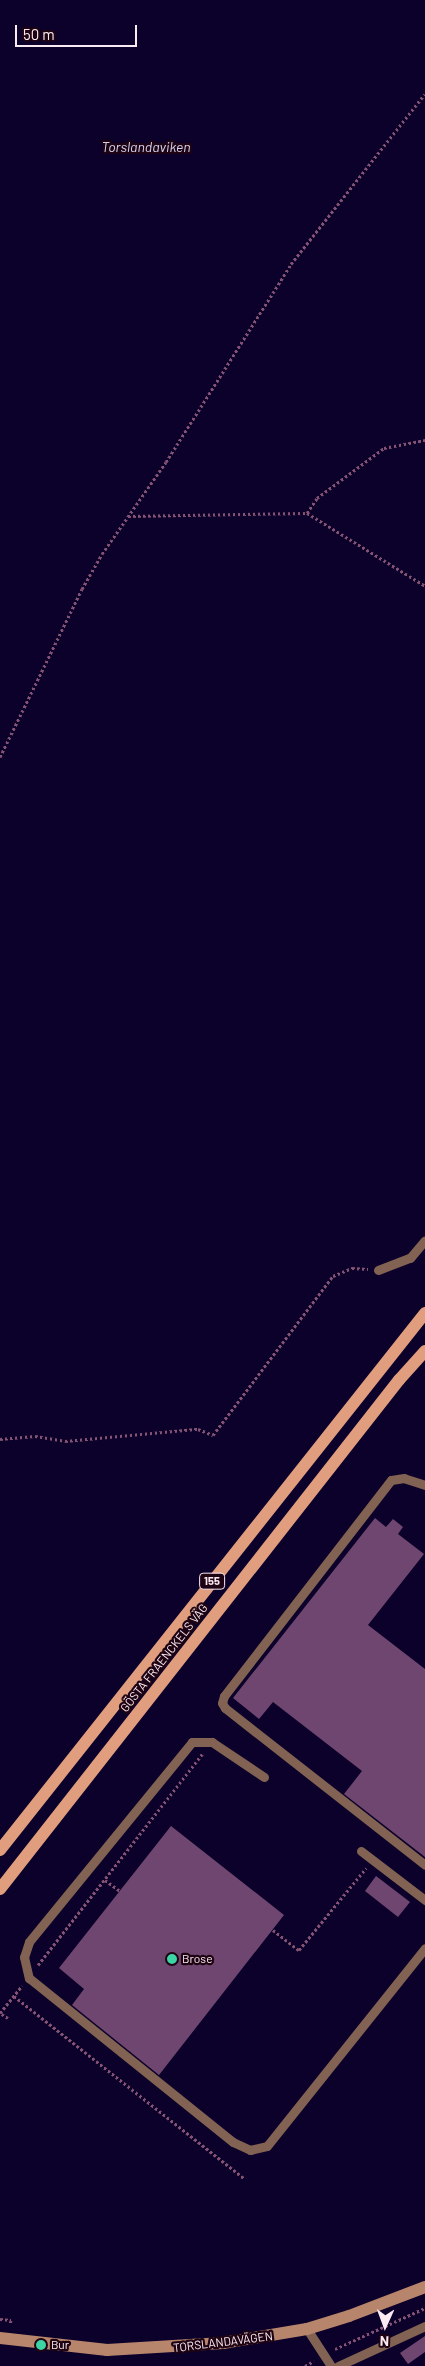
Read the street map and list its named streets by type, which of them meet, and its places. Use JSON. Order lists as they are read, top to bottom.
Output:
{
  "streets": {
    "main road": ["155", "GÖSTA FRAENCKELS VÄG"],
    "street": ["TORSLANDAVÄGEN"]
  },
  "water": ["Torslandaviken"],
  "places": ["Brose", "Bur"],
  "scale_bar": "50 m",
  "north": "bottom"
}
